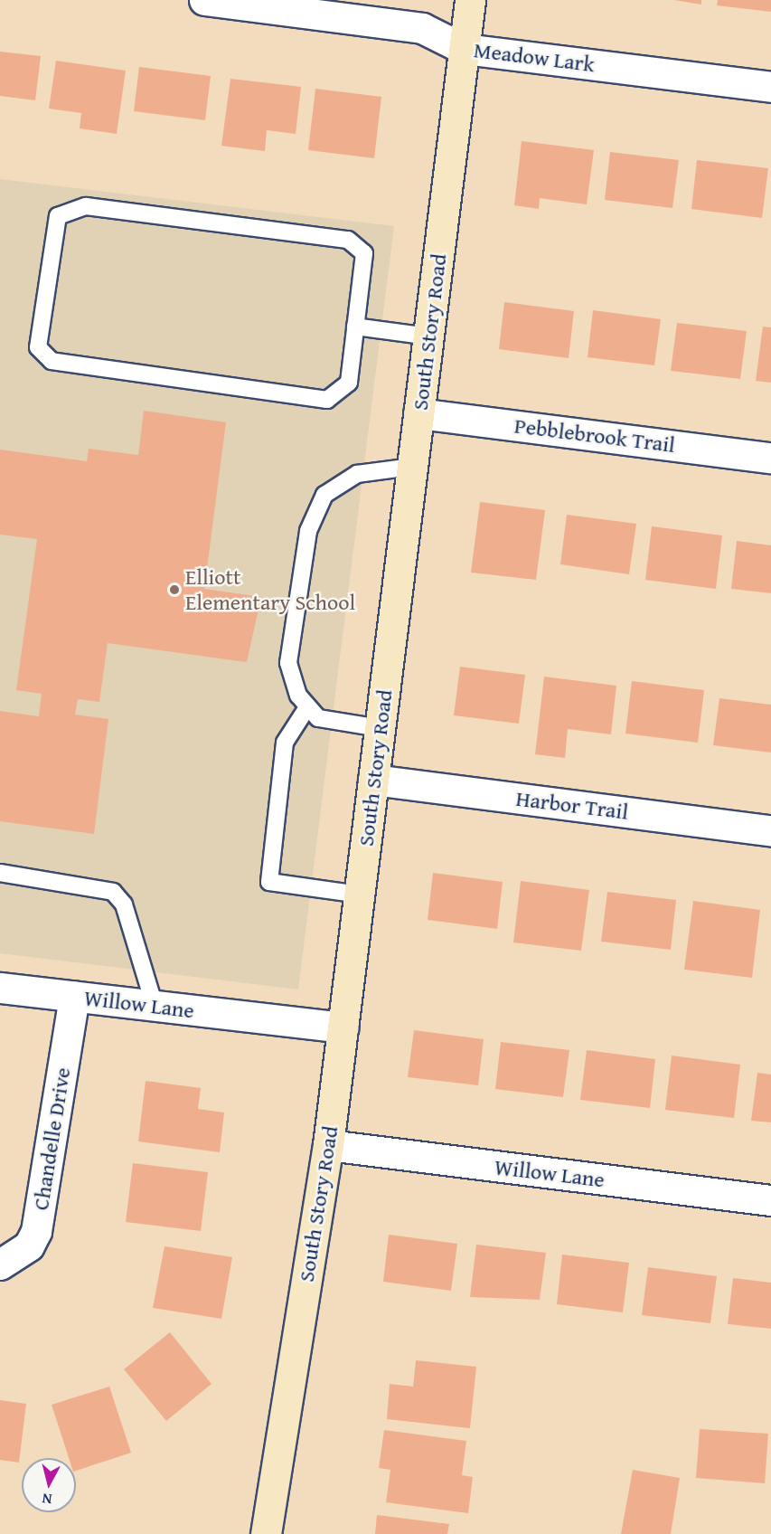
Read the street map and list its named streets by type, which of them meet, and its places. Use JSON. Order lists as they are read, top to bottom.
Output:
{
  "streets": {
    "main road": ["South Story Road"],
    "street": [
      "Meadow Lark",
      "Pebblebrook Trail",
      "Harbor Trail",
      "Willow Lane",
      "Chandelle Drive"
    ]
  },
  "crossings": [
    ["Meadow Lark", "South Story Road"],
    ["South Story Road", "Pebblebrook Trail"],
    ["South Story Road", "Harbor Trail"],
    ["South Story Road", "Willow Lane"],
    ["Willow Lane", "Chandelle Drive"]
  ],
  "places": ["Elliott Elementary School"],
  "north": "bottom"
}
